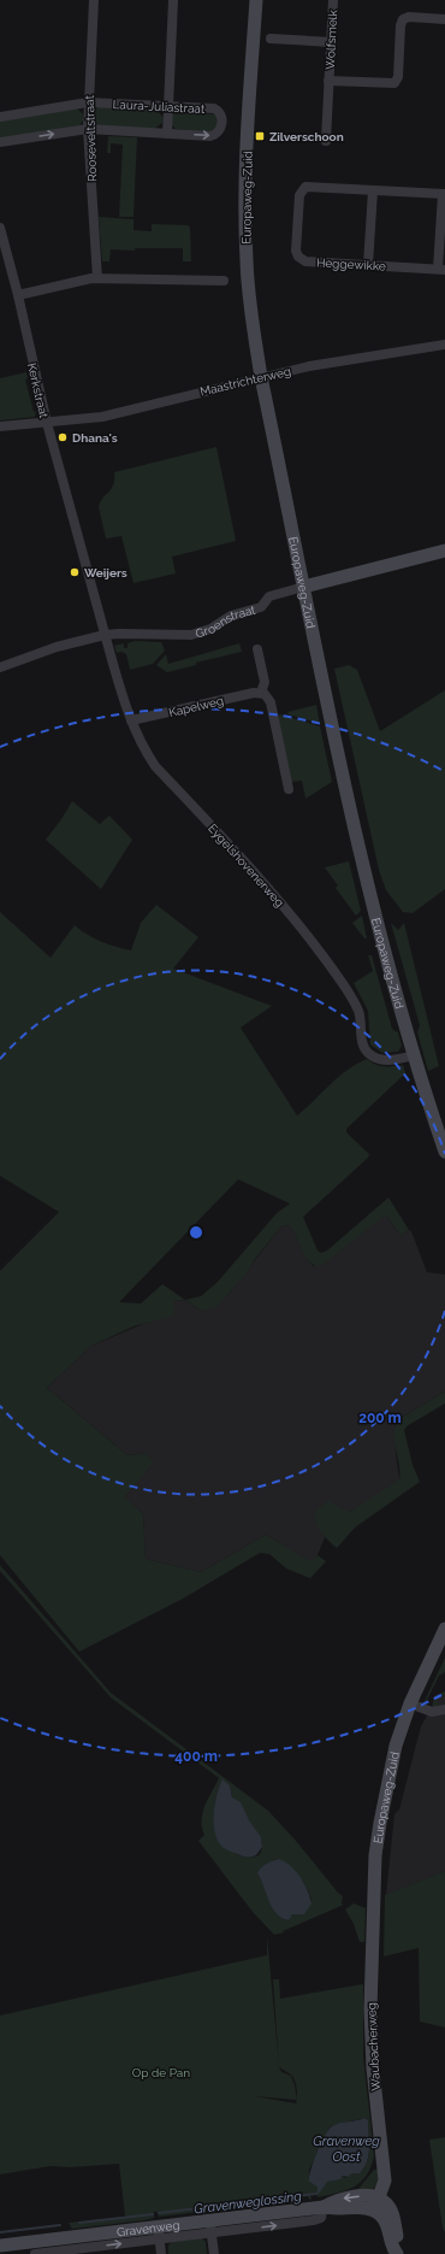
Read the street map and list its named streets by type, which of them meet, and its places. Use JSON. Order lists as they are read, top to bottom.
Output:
{
  "streets": {
    "street": [
      "Wolfsmelk",
      "Laura-Juliastraat",
      "Rooseveltstraat",
      "Europaweg-Zuid",
      "Heggewikke",
      "Maastrichterweg",
      "Kerkstraat",
      "Groenstraat",
      "Kapelweg",
      "Eygelshovenerweg",
      "Waubacherweg",
      "Gravenweg"
    ]
  },
  "crossings": [
    ["Laura-Juliastraat", "Rooseveltstraat"],
    ["Europaweg-Zuid", "Maastrichterweg"],
    ["Europaweg-Zuid", "Groenstraat"],
    ["Europaweg-Zuid", "Eygelshovenerweg"],
    ["Europaweg-Zuid", "Waubacherweg"],
    ["Maastrichterweg", "Kerkstraat"],
    ["Kerkstraat", "Groenstraat"],
    ["Kerkstraat", "Eygelshovenerweg"],
    ["Groenstraat", "Eygelshovenerweg"],
    ["Kapelweg", "Eygelshovenerweg"],
    ["Waubacherweg", "Gravenweg"]
  ],
  "water": ["Gravenweg Oost", "Gravenweglossing"],
  "parks": ["Op de Pan"],
  "places": {
    "transit": ["Zilverschoon"],
    "other": ["Dhana's", "Weijers"]
  },
  "rings": ["200 m", "400 m"]
}
